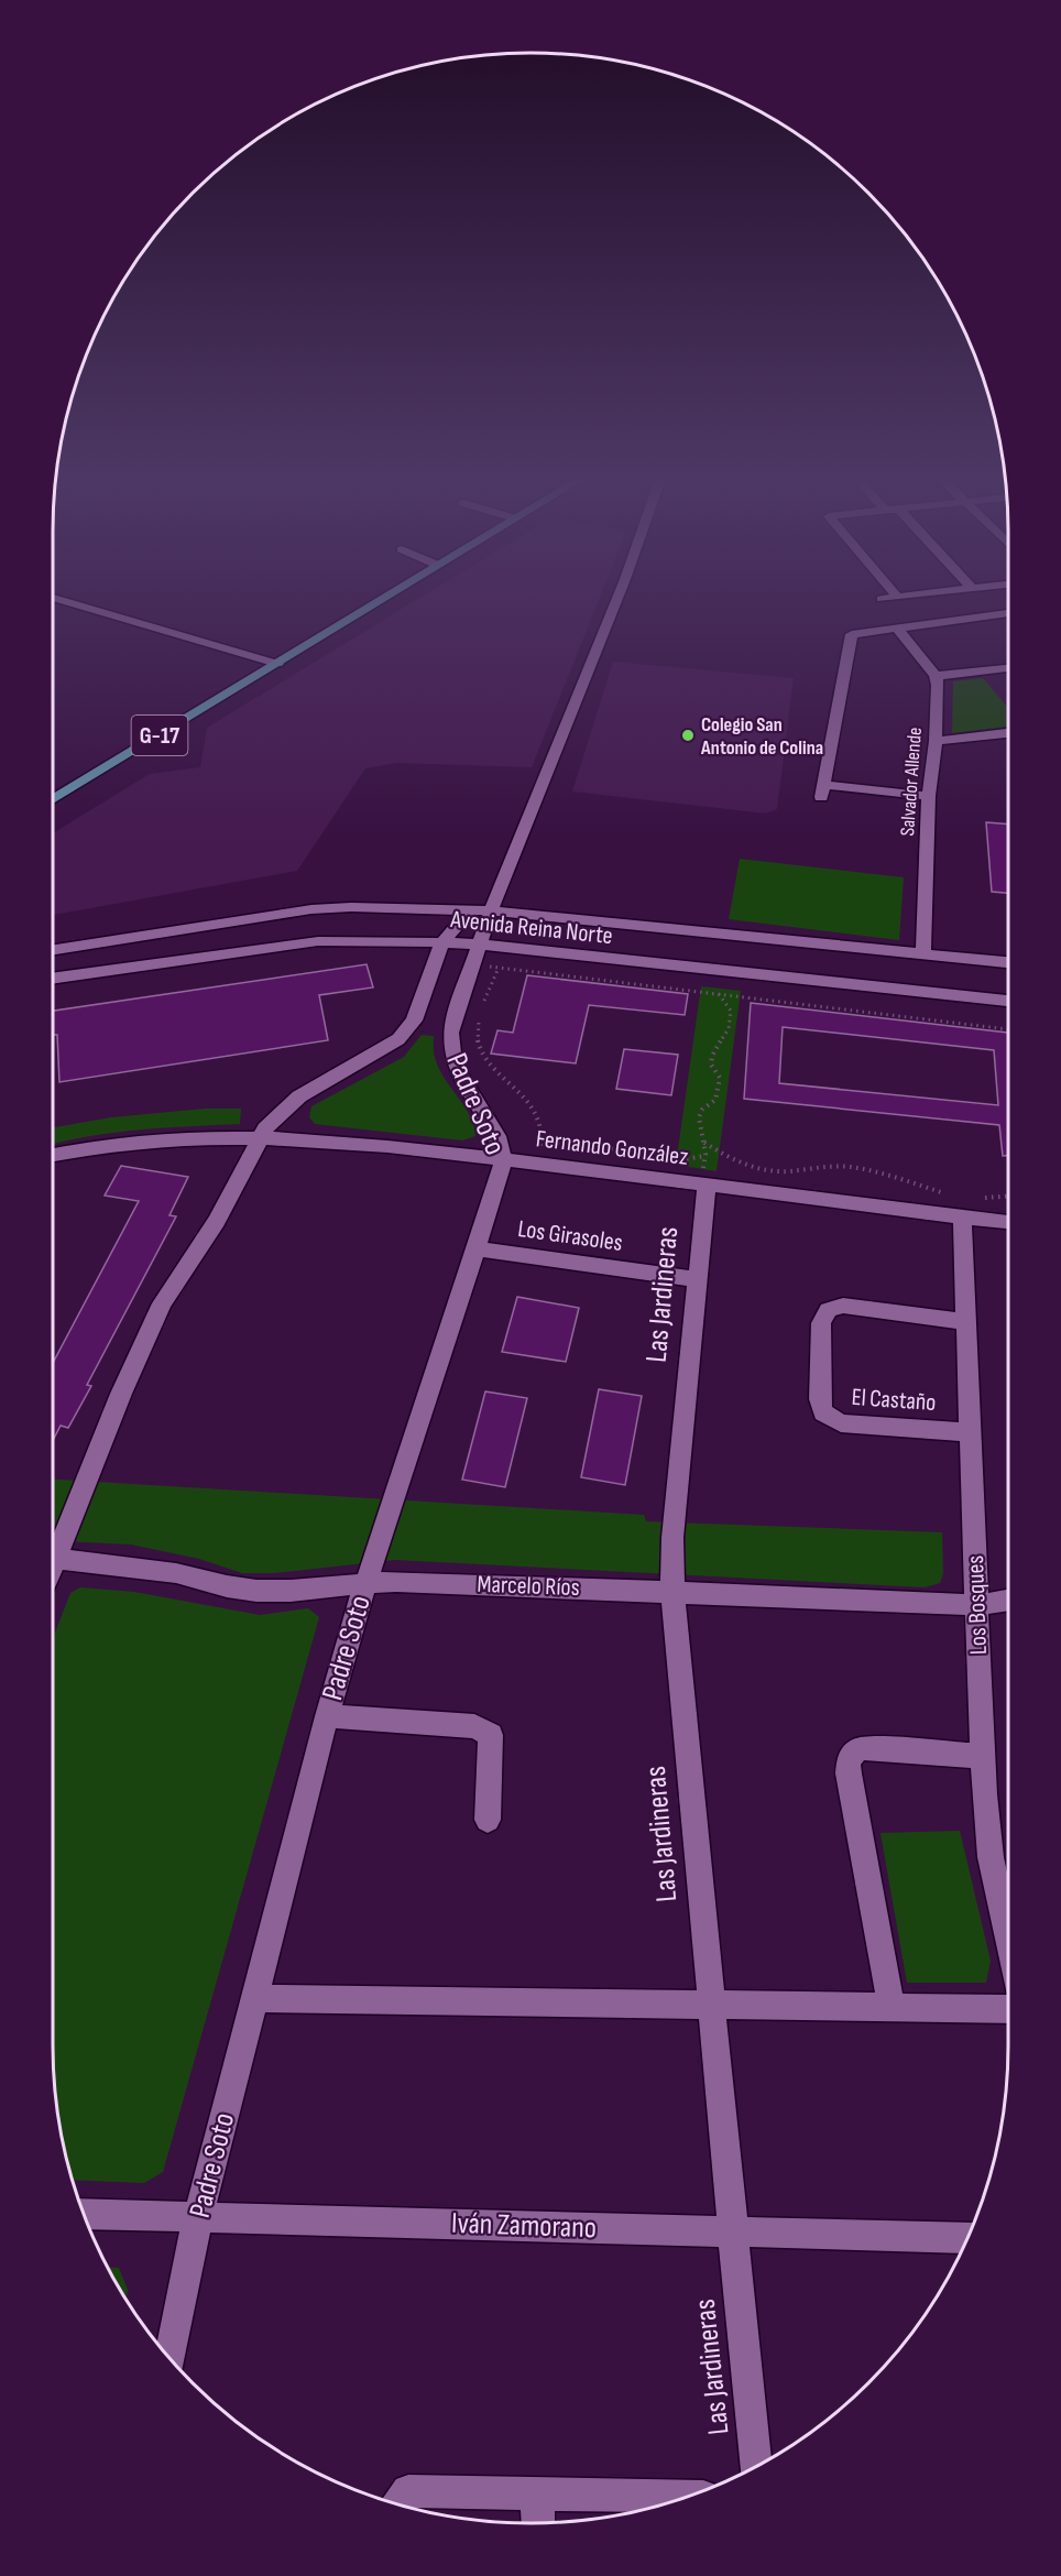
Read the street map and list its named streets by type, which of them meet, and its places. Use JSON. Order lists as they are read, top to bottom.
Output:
{
  "streets": {
    "main road": ["G-17"],
    "street": [
      "Salvador Allende",
      "Avenida Reina Norte",
      "Padre Soto",
      "Fernando González",
      "Los Girasoles",
      "Las Jardineras",
      "El Castaño",
      "Marcelo Ríos",
      "Los Bosques",
      "Iván Zamorano"
    ]
  },
  "crossings": [
    ["Salvador Allende", "Avenida Reina Norte"],
    ["Avenida Reina Norte", "Padre Soto"],
    ["Padre Soto", "Fernando González"],
    ["Padre Soto", "Los Girasoles"],
    ["Padre Soto", "Marcelo Ríos"],
    ["Padre Soto", "Iván Zamorano"],
    ["Fernando González", "Las Jardineras"],
    ["Fernando González", "Los Bosques"],
    ["Los Girasoles", "Las Jardineras"],
    ["Las Jardineras", "Marcelo Ríos"],
    ["Las Jardineras", "Iván Zamorano"],
    ["El Castaño", "Los Bosques"],
    ["Marcelo Ríos", "Los Bosques"]
  ],
  "places": ["Colegio San Antonio de Colina"]
}
